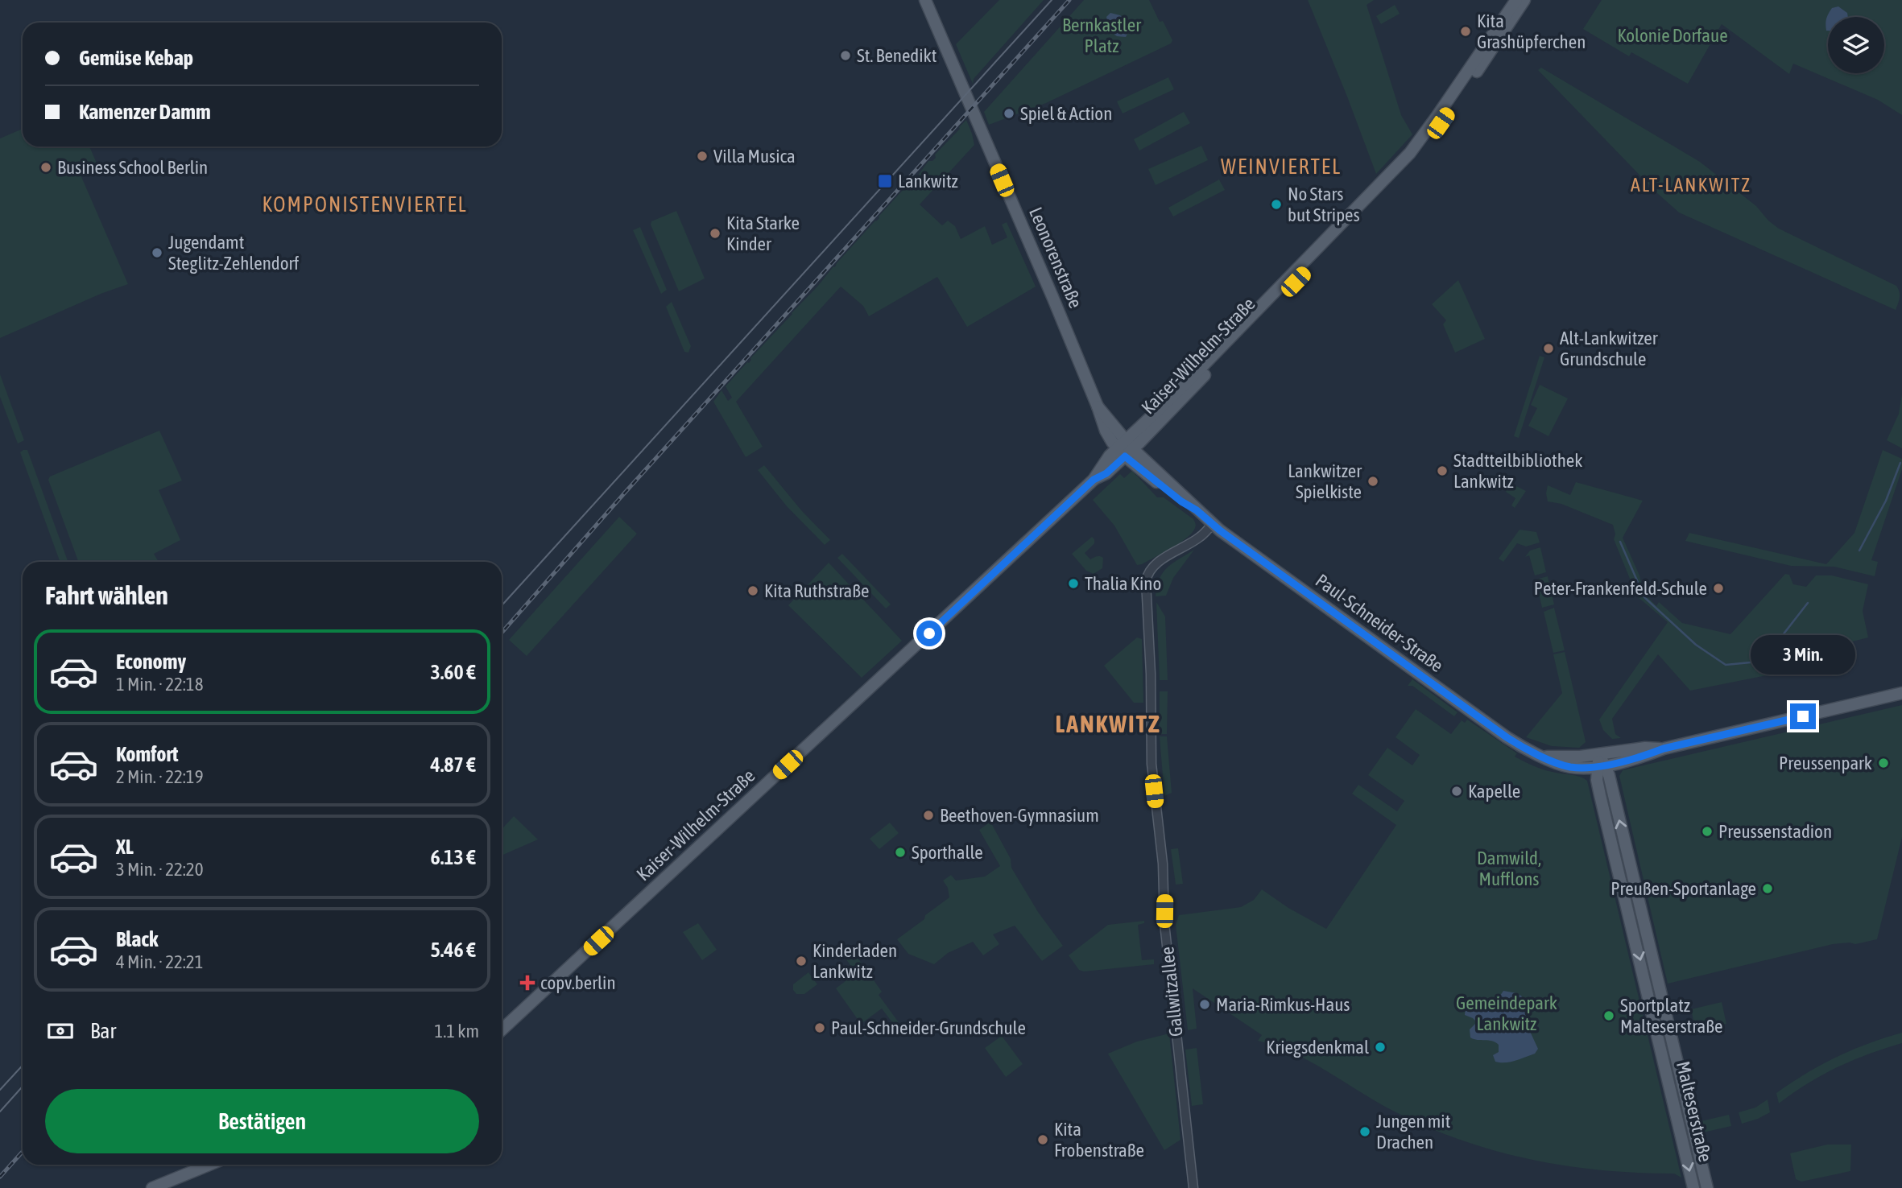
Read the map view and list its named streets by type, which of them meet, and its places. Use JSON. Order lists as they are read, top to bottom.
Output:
{
  "streets": {
    "main road": [
      "Leonorenstraße",
      "Kaiser-Wilhelm-Straße",
      "Paul-Schneider-Straße",
      "Malteserstraße"
    ],
    "street": ["Gallwitzallee"]
  },
  "crossings": [
    ["Leonorenstraße", "Kaiser-Wilhelm-Straße"],
    ["Leonorenstraße", "Paul-Schneider-Straße"],
    ["Kaiser-Wilhelm-Straße", "Paul-Schneider-Straße"],
    ["Paul-Schneider-Straße", "Gallwitzallee"],
    ["Paul-Schneider-Straße", "Malteserstraße"]
  ],
  "districts": [
    "WEINVIERTEL",
    "ALT-LANKWITZ",
    "KOMPONISTENVIERTEL",
    "LANKWITZ"
  ],
  "parks": [
    "Bernkastler Platz",
    "Kolonie Dorfaue",
    "Damwild, Mufflons",
    "Gemeindepark Lankwitz"
  ],
  "places": {
    "other": [
      "Kita Grashüpferchen",
      "St. Benedikt",
      "Spiel & Action",
      "Villa Musica",
      "Business School Berlin",
      "No Stars but Stripes",
      "Kita Starke Kinder",
      "Jugendamt Steglitz-Zehlendorf",
      "Alt-Lankwitzer Grundschule",
      "Stadtteilbibliothek Lankwitz",
      "Lankwitzer Spielkiste",
      "Thalia Kino",
      "Peter-Frankenfeld-Schule",
      "Kita Ruthstraße",
      "Preussenpark",
      "Kapelle",
      "Beethoven-Gymnasium",
      "Preussenstadion",
      "Sporthalle",
      "Preußen-Sportanlage",
      "Kinderladen Lankwitz",
      "Maria-Rimkus-Haus",
      "Sportplatz Malteserstraße",
      "Paul-Schneider-Grundschule",
      "Kriegsdenkmal",
      "Jungen mit Drachen",
      "Kita Frobenstraße"
    ],
    "transit": ["Lankwitz"],
    "health": ["copv.berlin"]
  },
  "page": {
    "banner": ["Gemüse Kebap", "Kamenzer Damm"],
    "heading": "Fahrt wählen",
    "list": [
      {
        "name": "Economy",
        "note": "1 Min. · 22:18",
        "value": "3.60 €"
      },
      {
        "name": "Komfort",
        "note": "2 Min. · 22:19",
        "value": "4.87 €"
      },
      {
        "name": "XL",
        "note": "3 Min. · 22:20",
        "value": "6.13 €"
      },
      {
        "name": "Black",
        "note": "4 Min. · 22:21",
        "value": "5.46 €"
      }
    ],
    "bubble": "3 Min.",
    "pay": ["Bar", "1.1 km"],
    "buttons": "Bestätigen"
  }
}
